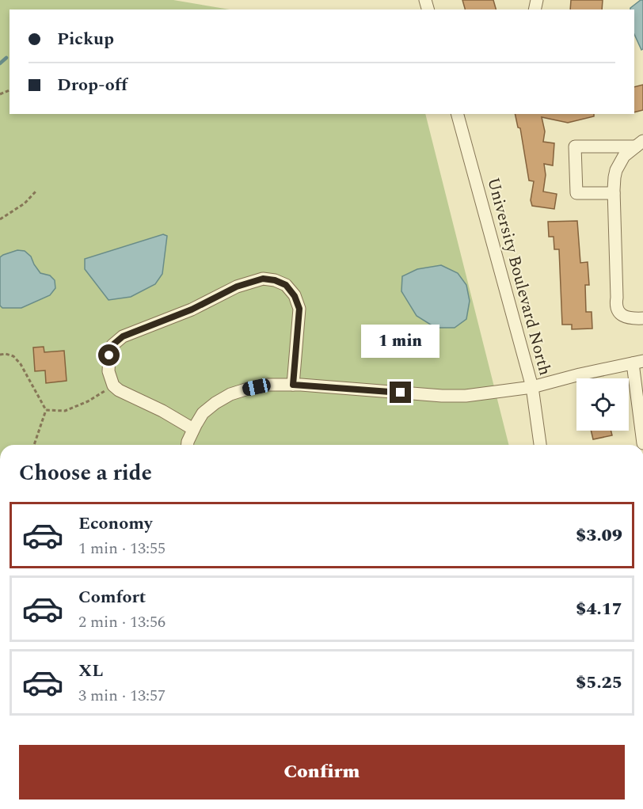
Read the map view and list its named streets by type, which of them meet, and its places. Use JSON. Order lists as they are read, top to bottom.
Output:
{
  "streets": {
    "street": ["University Boulevard North"]
  },
  "page": {
    "banner": ["Pickup", "Drop-off"],
    "bubble": "1 min",
    "heading": "Choose a ride",
    "list": [
      {
        "name": "Economy",
        "note": "1 min · 13:55",
        "value": "$3.09"
      },
      {
        "name": "Comfort",
        "note": "2 min · 13:56",
        "value": "$4.17"
      },
      {
        "name": "XL",
        "note": "3 min · 13:57",
        "value": "$5.25"
      }
    ],
    "buttons": "Confirm"
  }
}
